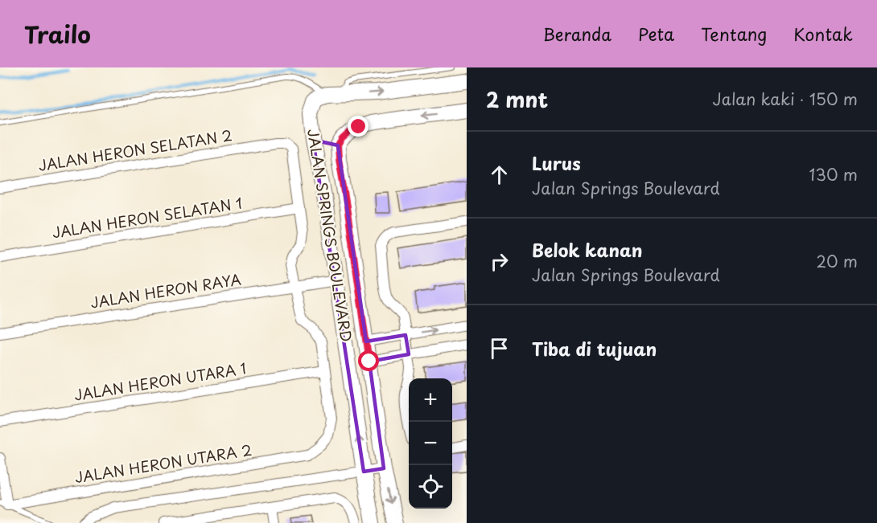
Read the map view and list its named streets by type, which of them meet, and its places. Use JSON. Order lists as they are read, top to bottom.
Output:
{
  "streets": {
    "main road": ["JALAN SPRINGS BOULEVARD"],
    "street": [
      "JALAN HERON SELATAN 2",
      "JALAN HERON SELATAN 1",
      "JALAN HERON RAYA",
      "JALAN HERON UTARA 1",
      "JALAN HERON UTARA 2"
    ]
  },
  "crossings": [
    ["JALAN HERON SELATAN 2", "JALAN HERON SELATAN 1"],
    ["JALAN SPRINGS BOULEVARD", "JALAN HERON RAYA"],
    ["JALAN HERON UTARA 1", "JALAN HERON UTARA 2"]
  ],
  "page": {
    "header": "Trailo",
    "nav": [
      "Beranda",
      "Peta",
      "Tentang",
      "Kontak"
    ],
    "heading": ["2 mnt", "Jalan kaki · 150 m"],
    "list": [
      ["Lurus", "Jalan Springs Boulevard", "130 m"],
      ["Belok kanan", "Jalan Springs Boulevard", "20 m"],
      "Tiba di tujuan"
    ],
    "map_buttons": ["+", "−"]
  }
}
